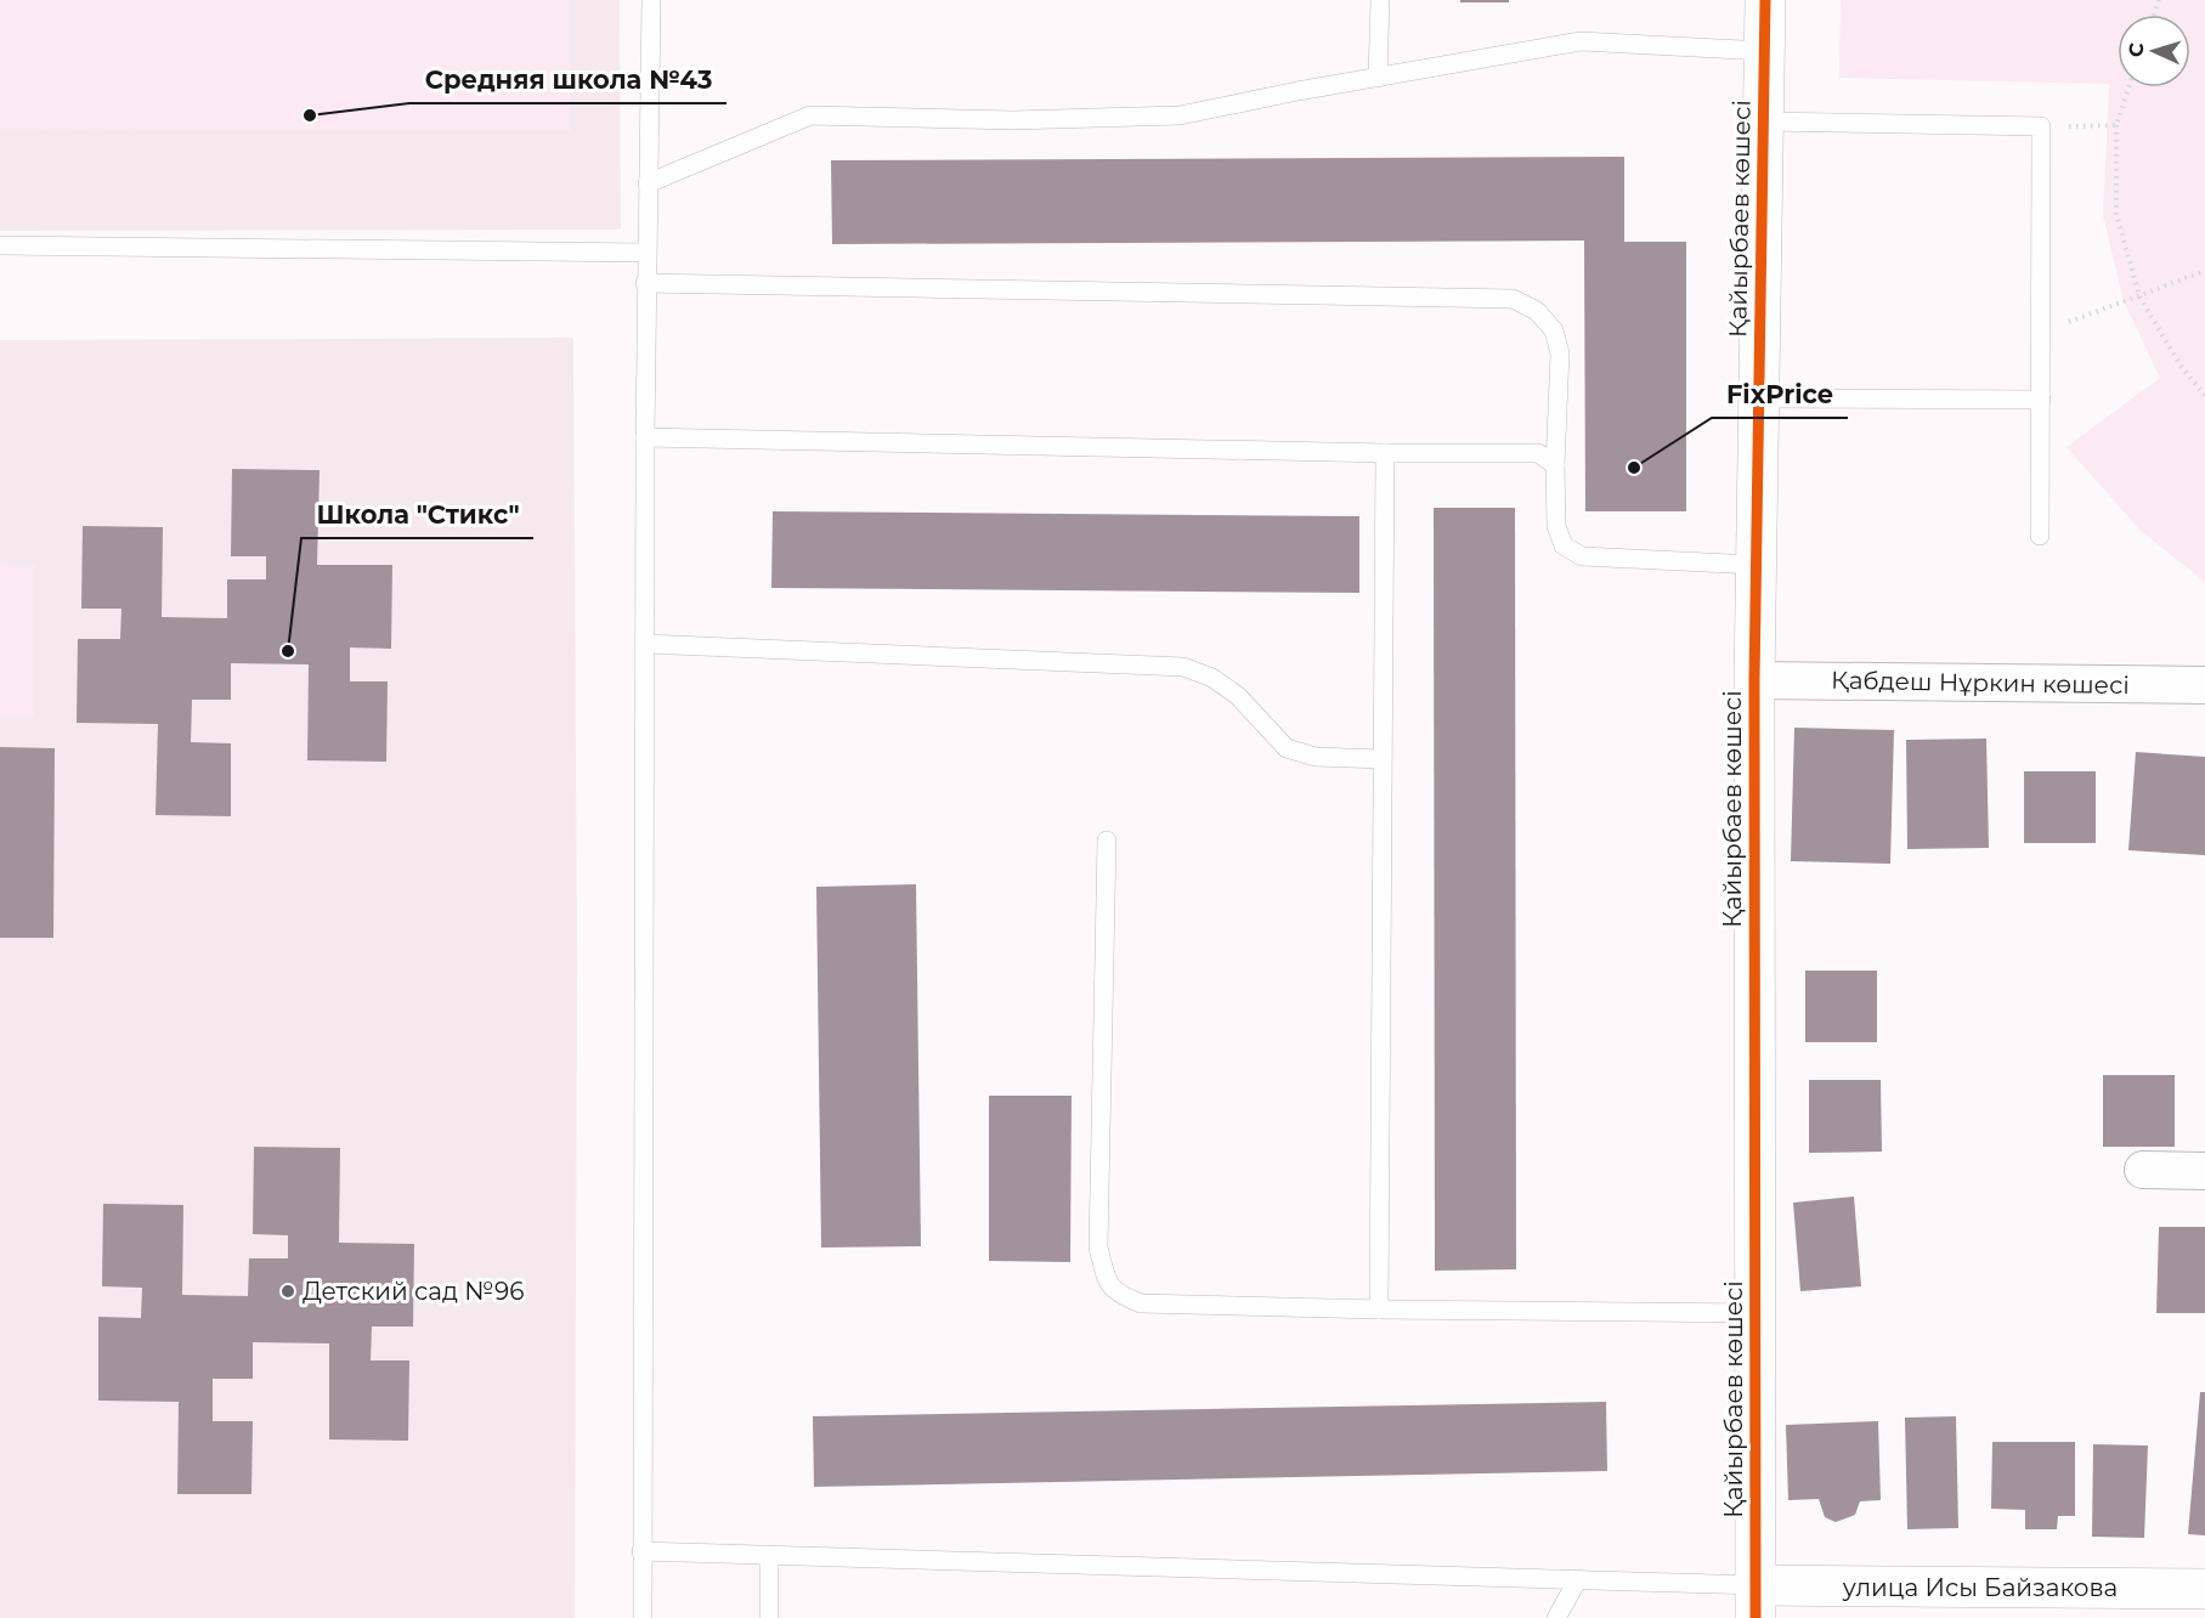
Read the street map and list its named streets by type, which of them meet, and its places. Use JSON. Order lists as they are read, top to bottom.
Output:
{
  "streets": {
    "street": ["Қайырбаев көшесі", "Қабдеш Нұркин көшесі", "улица Исы Байзакова"]
  },
  "crossings": [
    ["Қайырбаев көшесі", "Қабдеш Нұркин көшесі"],
    ["Қайырбаев көшесі", "улица Исы Байзакова"]
  ],
  "places": [
    "Средняя школа №43",
    "FixPrice",
    "Школа \"Стикс\"",
    "Детский сад №96"
  ],
  "north": "left"
}
